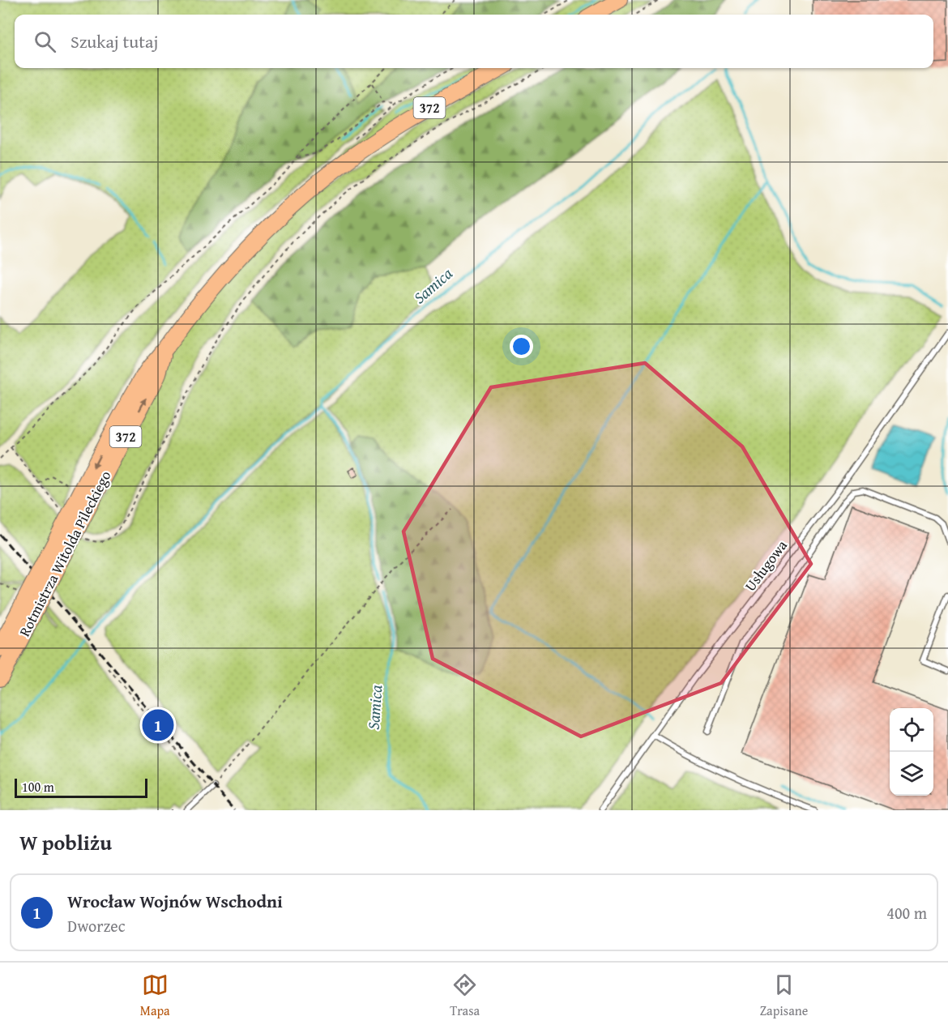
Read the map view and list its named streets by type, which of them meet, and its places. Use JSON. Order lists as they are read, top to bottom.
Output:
{
  "streets": {
    "main road": ["372", "Rotmistrza Witolda Pileckiego"],
    "lane": ["Usługowa"]
  },
  "water": ["Samica"],
  "scale_bar": "100 m",
  "page": {
    "search": "Szukaj tutaj",
    "pins": "1",
    "scale": "100 m",
    "heading": "W pobliżu",
    "list": [
      {
        "mark": "1",
        "name": "Wrocław Wojnów Wschodni",
        "note": "Dworzec",
        "value": "400 m"
      }
    ],
    "nav": ["Mapa", "Trasa", "Zapisane"]
  }
}
